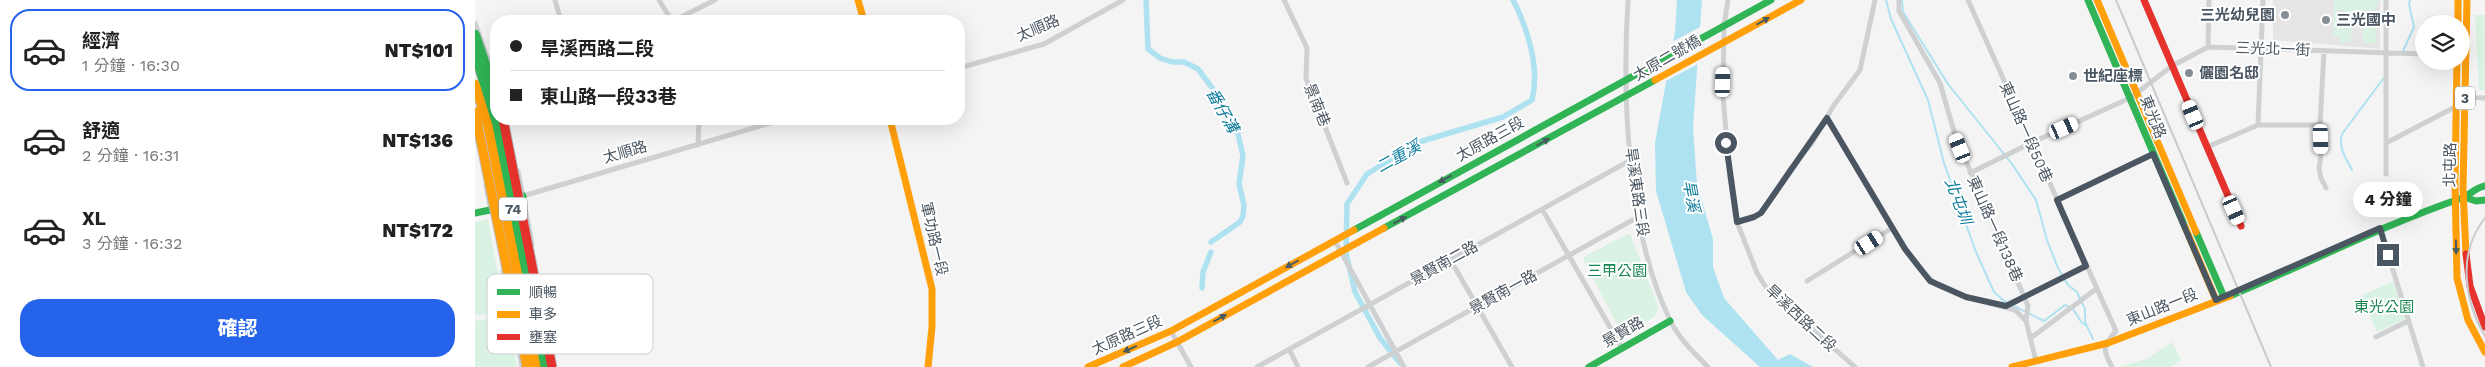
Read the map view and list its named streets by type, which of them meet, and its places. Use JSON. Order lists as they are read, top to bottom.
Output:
{
  "streets": {
    "main road": [
      "太順路",
      "太原二號橋",
      "3",
      "東光路",
      "太原路三段",
      "北屯路",
      "74",
      "軍功路一段",
      "東山路一段",
      "景賢路"
    ],
    "street": [
      "三光北一街",
      "景南巷",
      "東山路一段50巷",
      "旱溪東路三段",
      "東山路一段138巷",
      "景賢南二路",
      "景賢南一路",
      "旱溪西路二段"
    ]
  },
  "crossings": [
    ["三光北一街", "東光路"],
    ["三光北一街", "東山路一段50巷"],
    ["三光北一街", "東山路一段138巷"],
    ["太原二號橋", "太原路三段"],
    ["太原二號橋", "旱溪東路三段"],
    ["太原二號橋", "旱溪西路二段"],
    ["東光路", "東山路一段"],
    ["東山路一段50巷", "東山路一段"],
    ["太原路三段", "旱溪東路三段"],
    ["北屯路", "東山路一段"],
    ["旱溪東路三段", "景賢南二路"],
    ["旱溪東路三段", "景賢南一路"],
    ["旱溪東路三段", "景賢路"],
    ["東山路一段138巷", "東山路一段"]
  ],
  "water": [
    "番仔溝",
    "二重溪",
    "旱溪",
    "北屯圳"
  ],
  "parks": ["三甲公園", "東光公園"],
  "places": [
    "三光幼兒園",
    "三光國中",
    "儷園名邸",
    "世紀座標"
  ],
  "legend": ["順暢", "車多", "壅塞"],
  "page": {
    "list": [
      {
        "name": "經濟",
        "note": "1 分鐘 · 16:30",
        "value": "NT$101"
      },
      {
        "name": "舒適",
        "note": "2 分鐘 · 16:31",
        "value": "NT$136"
      },
      {
        "name": "XL",
        "note": "3 分鐘 · 16:32",
        "value": "NT$172"
      }
    ],
    "banner": ["旱溪西路二段", "東山路一段33巷"],
    "bubble": "4 分鐘",
    "buttons": "確認"
  }
}
